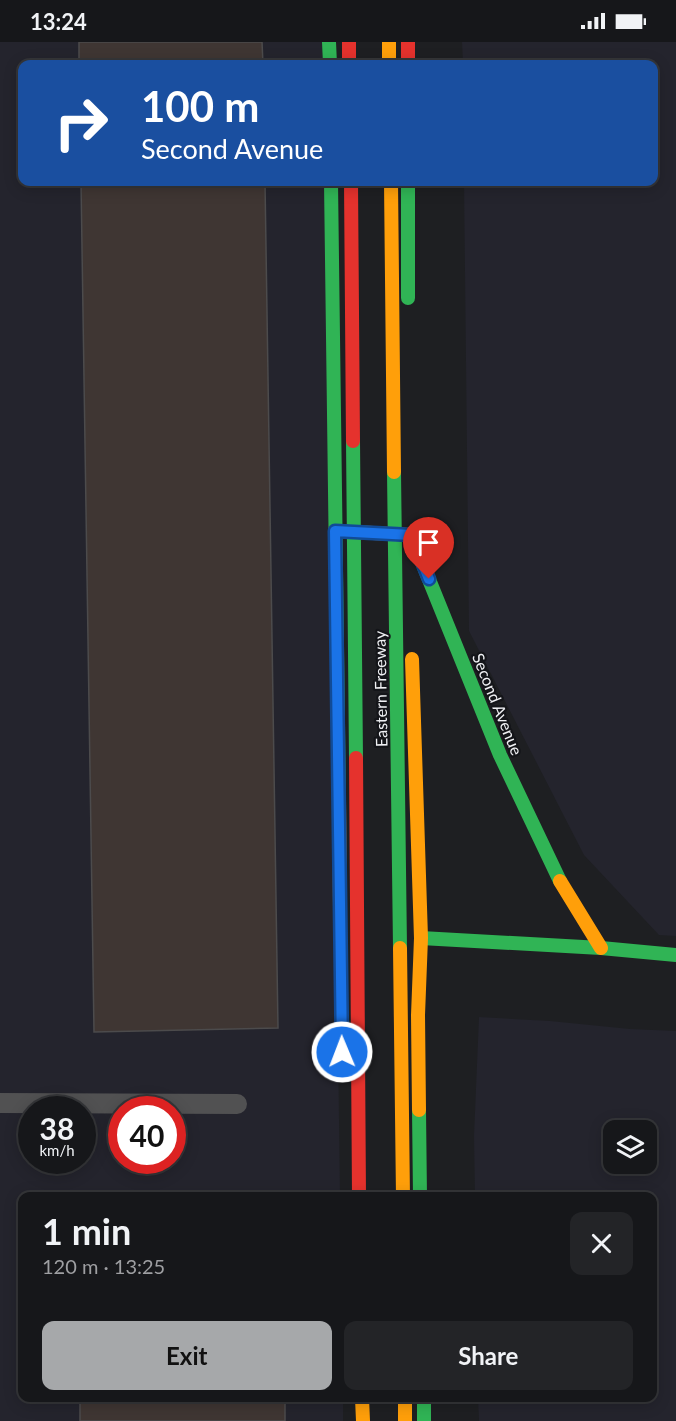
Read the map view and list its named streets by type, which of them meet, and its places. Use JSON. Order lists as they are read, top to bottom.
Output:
{
  "streets": {
    "main road": ["Eastern Freeway", "Second Avenue"]
  },
  "page": {
    "status": "13:24",
    "turn": ["100 m", "Second Avenue"],
    "speed": "38 km/h",
    "limit": "40",
    "heading": ["1 min", "120 m · 13:25"],
    "buttons": ["Exit", "Share"]
  }
}
